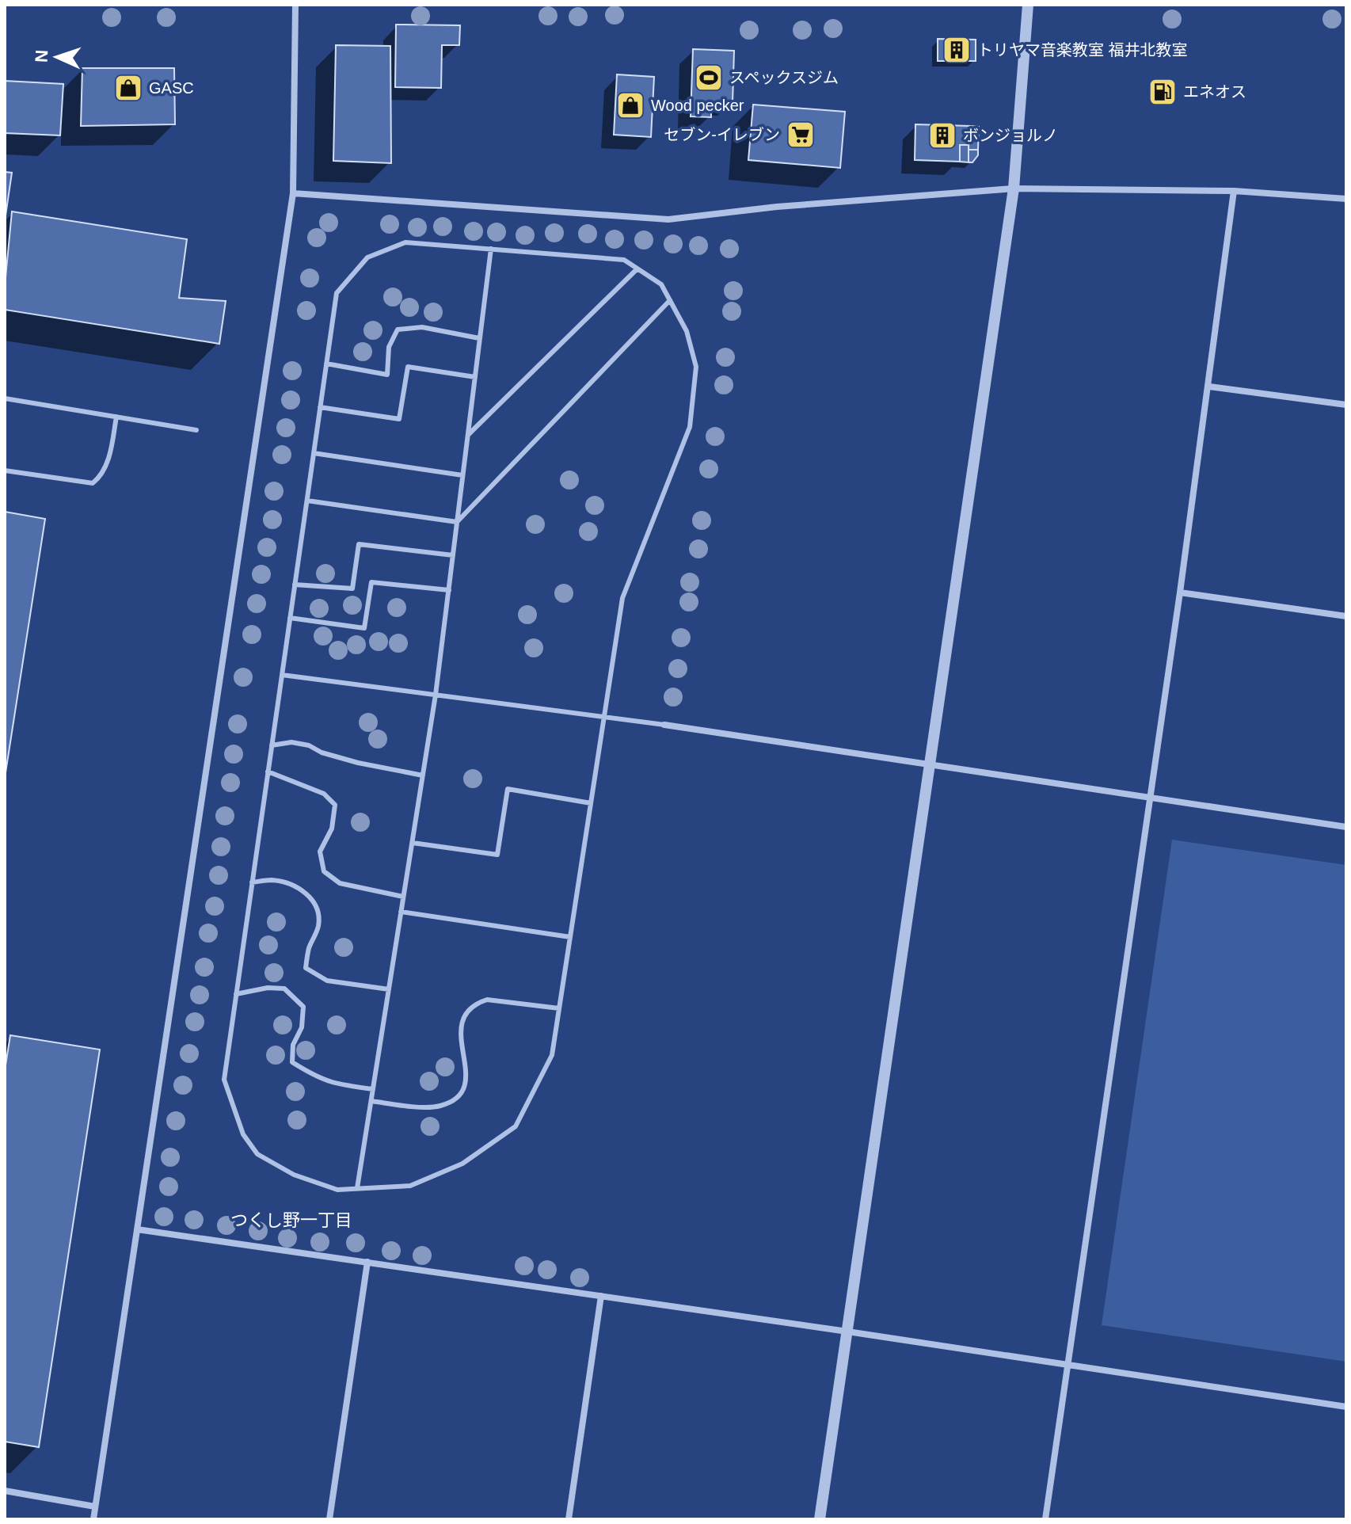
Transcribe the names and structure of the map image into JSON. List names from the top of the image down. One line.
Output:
{"districts":["つくし野一丁目"],"places":{"building":["トリヤマ音楽教室 福井北教室","ボンジョルノ"],"sports":["スペックスジム"],"shop":["GASC","Wood pecker"],"fuel station":["エネオス"],"supermarket":["セブン-イレブン"]},"north":"left"}
